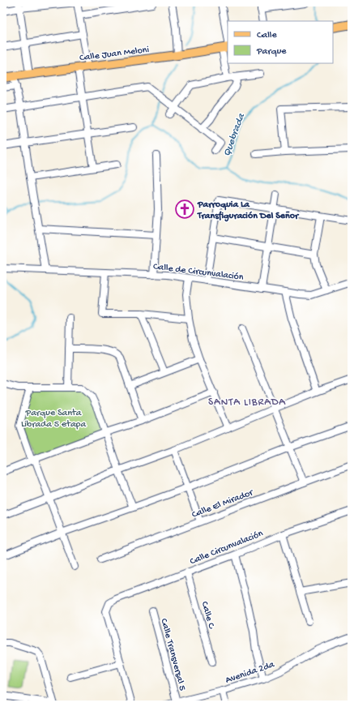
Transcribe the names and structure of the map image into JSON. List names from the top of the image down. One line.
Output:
{"streets":{"main road":["Calle Juan Meloni"],"street":["Calle de Circunvalación","Calle El Mirador","Calle Circunvalación","Calle C","Calle Transversal 5","Avenida 2da"]},"crossings":[["Calle Circunvalación","Calle C"],["Calle Transversal 5","Avenida 2da"]],"districts":["SANTA LIBRADA"],"water":["Quebrada"],"parks":["Parque Santa Librada 5 etapa"],"places":{"church":["Parroquia La Transfiguración Del Señor"]},"legend":["Calle","Parque"]}
